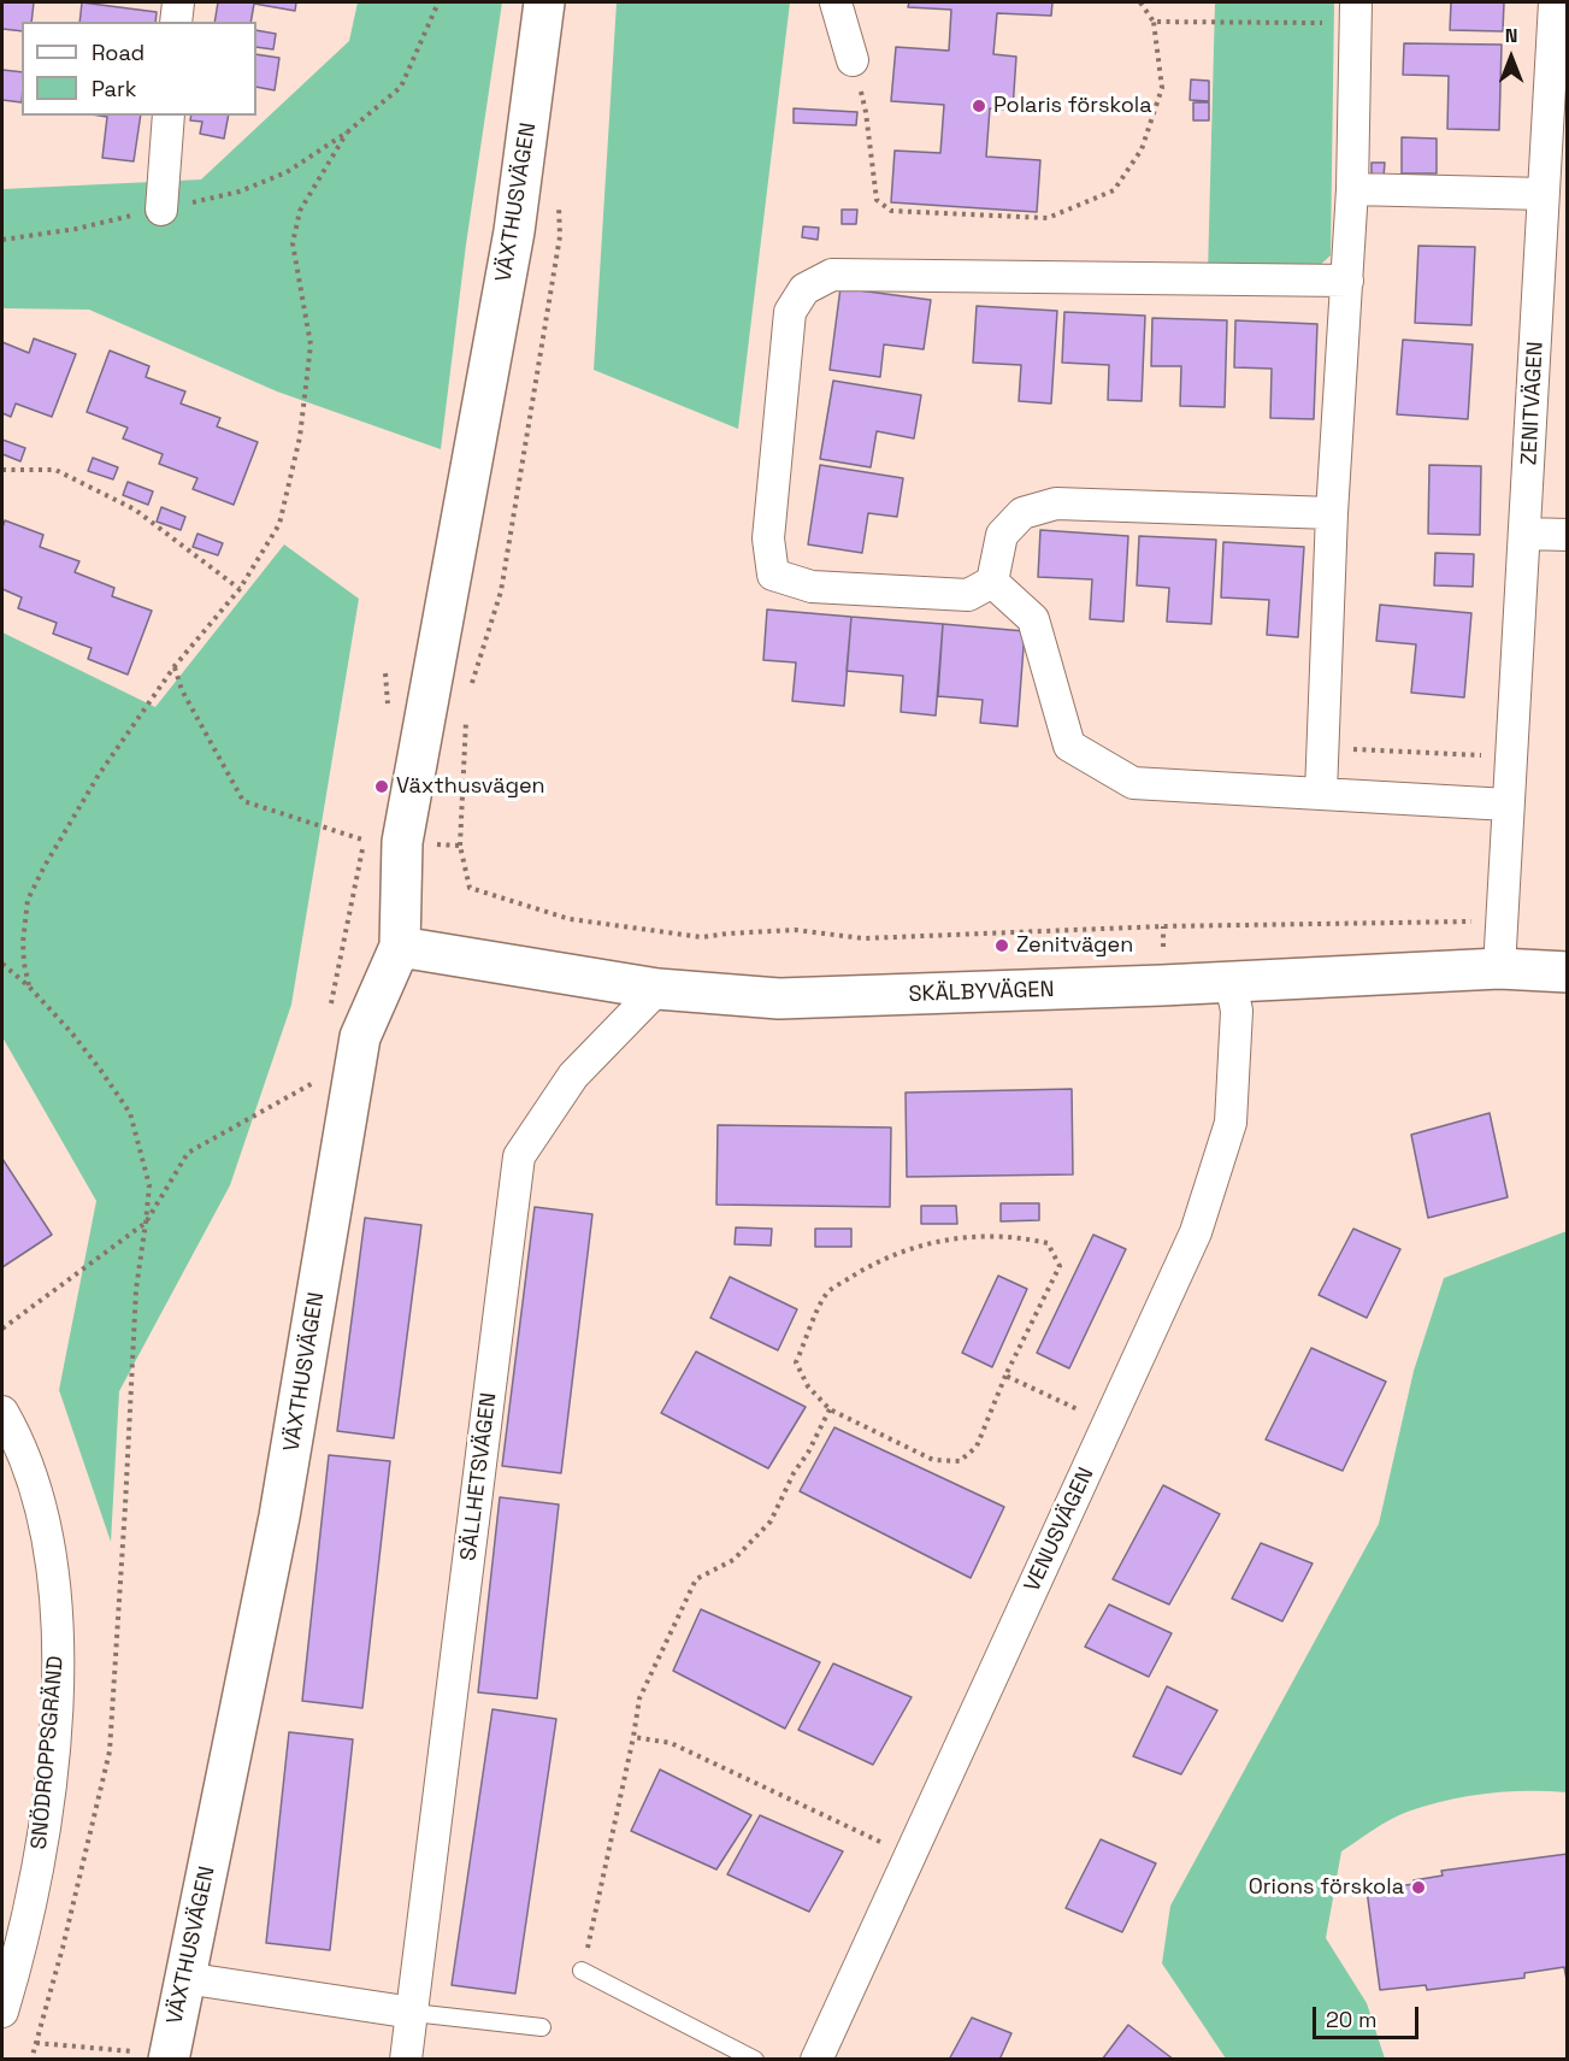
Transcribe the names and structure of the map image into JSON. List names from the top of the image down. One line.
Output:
{"streets":{"street":["VÄXTHUSVÄGEN","ZENITVÄGEN","SKÄLBYVÄGEN","SÄLLHETSVÄGEN","VENUSVÄGEN","SNÖDROPPSGRÄND"]},"crossings":[["VÄXTHUSVÄGEN","SKÄLBYVÄGEN"],["ZENITVÄGEN","SKÄLBYVÄGEN"],["SKÄLBYVÄGEN","SÄLLHETSVÄGEN"],["SKÄLBYVÄGEN","VENUSVÄGEN"]],"places":["Polaris förskola","Växthusvägen","Zenitvägen","Orions förskola"],"legend":["Road","Park"],"scale_bar":"20 m","north":"top"}
